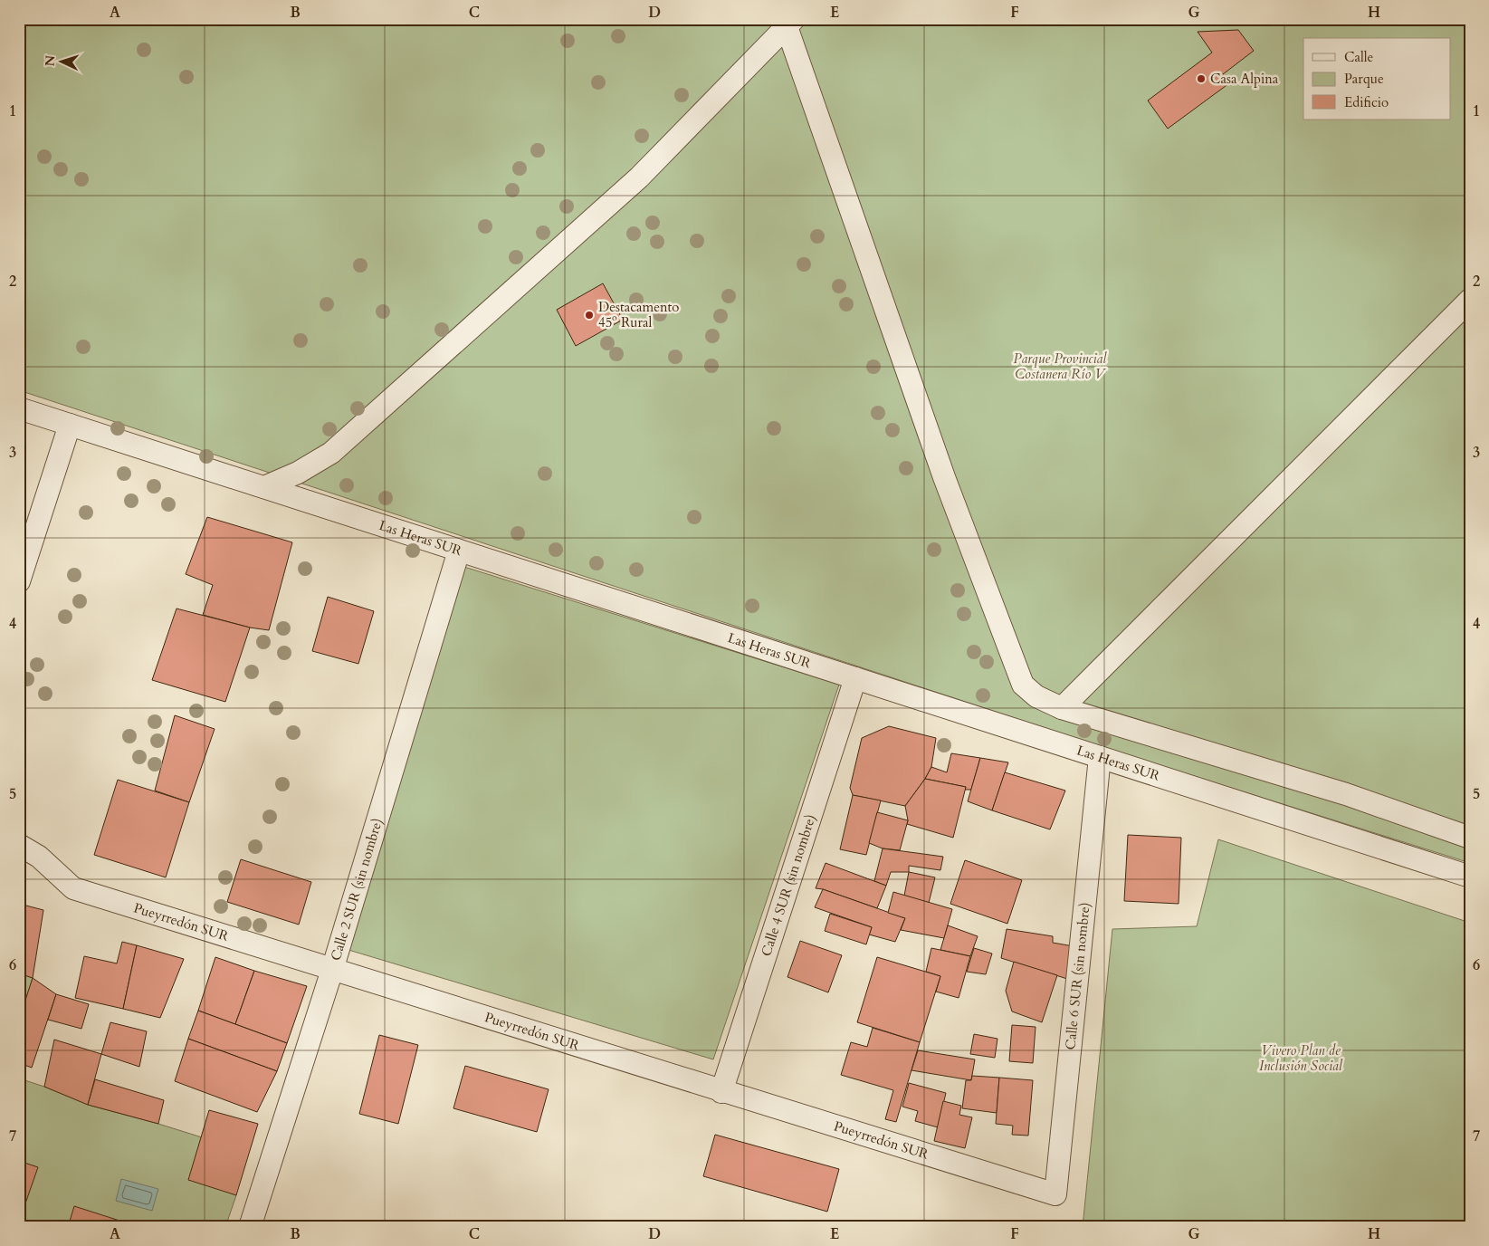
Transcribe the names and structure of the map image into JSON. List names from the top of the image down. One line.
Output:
{"streets":{"street":["Las Heras SUR","Calle 4 SUR (sin nombre)","Calle 2 SUR (sin nombre)","Pueyrredón SUR","Calle 6 SUR (sin nombre)"]},"crossings":[["Las Heras SUR","Calle 4 SUR (sin nombre)"],["Las Heras SUR","Calle 2 SUR (sin nombre)"],["Las Heras SUR","Calle 6 SUR (sin nombre)"],["Calle 4 SUR (sin nombre)","Pueyrredón SUR"],["Calle 2 SUR (sin nombre)","Pueyrredón SUR"],["Pueyrredón SUR","Calle 6 SUR (sin nombre)"]],"parks":["Parque Provincial Costanera Río V","Vivero Plan de Inclusión Social"],"places":["Casa Alpina","Destacamento 45º Rural"],"legend":["Calle","Parque","Edificio"],"north":"left","grid":{"columns":["A","B","C","D","E","F","G","H"],"rows":["1","2","3","4","5","6","7"]}}
